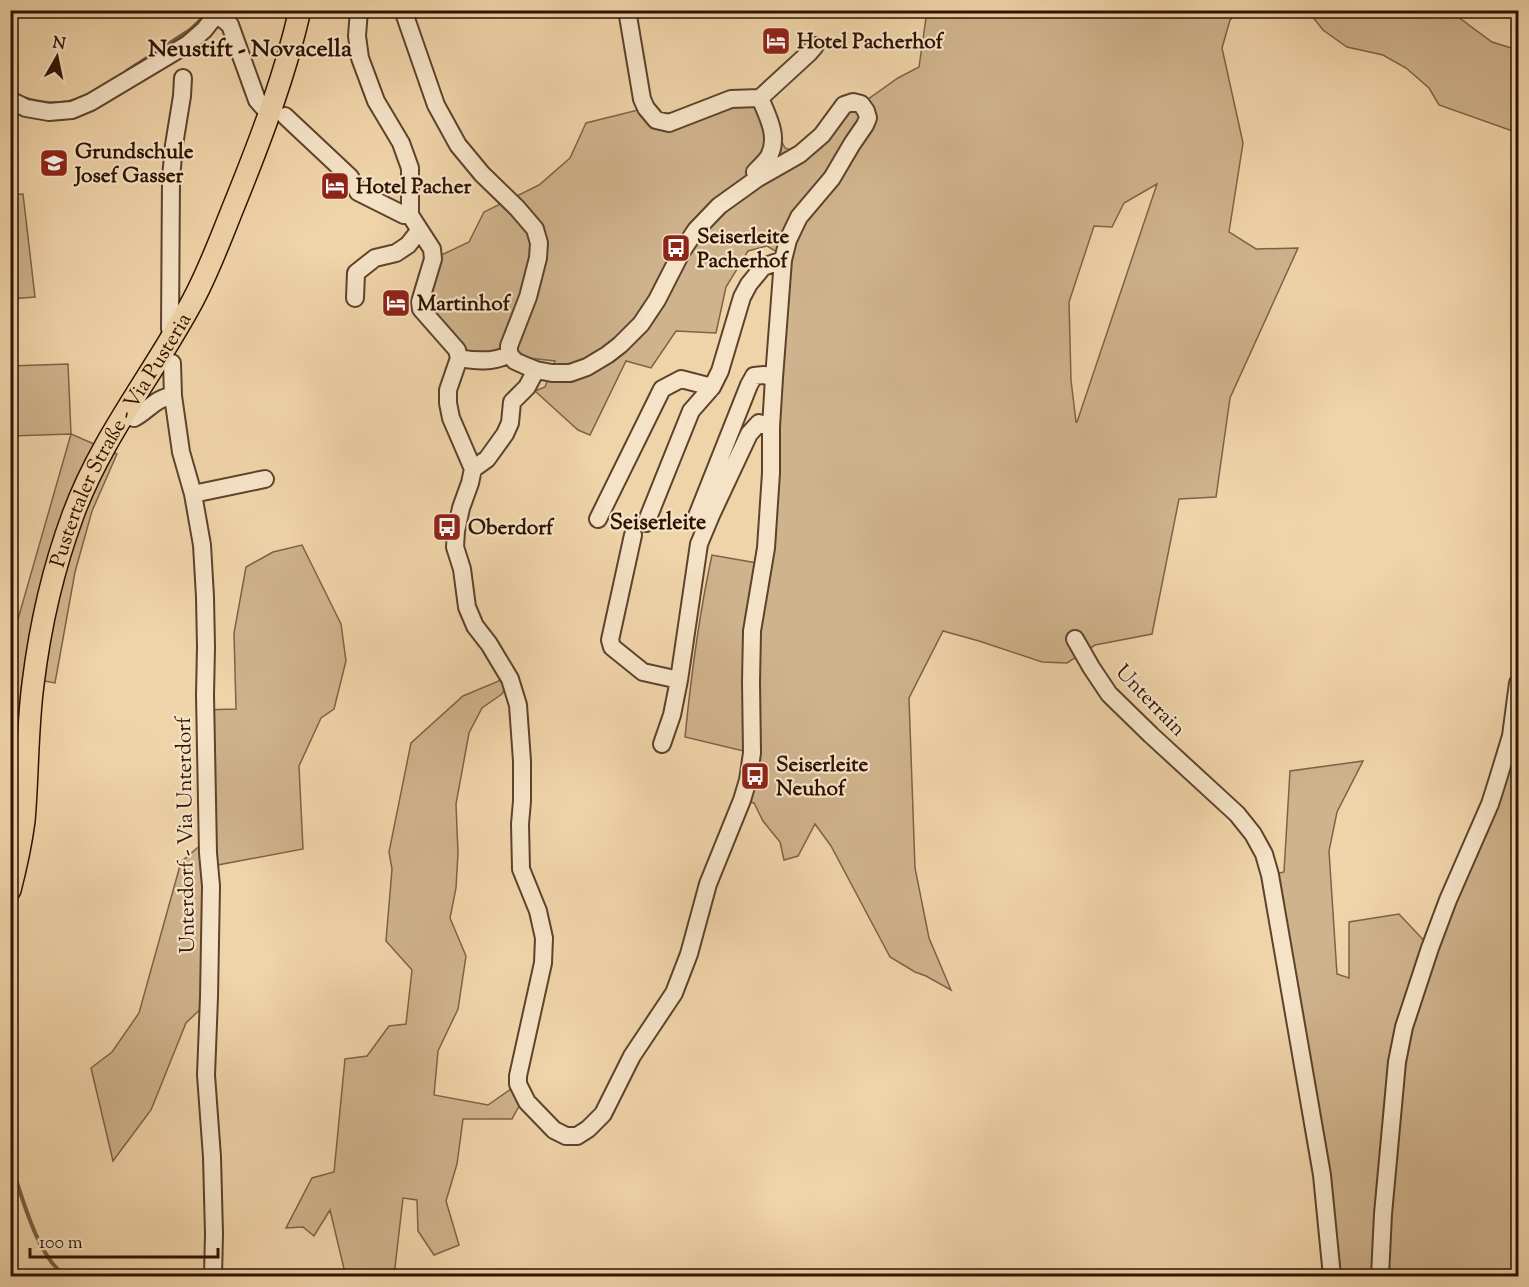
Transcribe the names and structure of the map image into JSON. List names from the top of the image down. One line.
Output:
{"streets":{"main road":["Pustertaler Straße - Via Pusteria"],"street":["Unterrain","Unterdorf - Via Unterdorf"]},"districts":["Neustift - Novacella","Seiserleite"],"places":{"hotel":["Hotel Pacherhof","Hotel Pacher","Martinhof"],"school or university":["Grundschule Josef Gasser"],"bus stop":["Seiserleite Pacherhof","Oberdorf","Seiserleite Neuhof"]},"scale_bar":"100 m","north":"top"}
